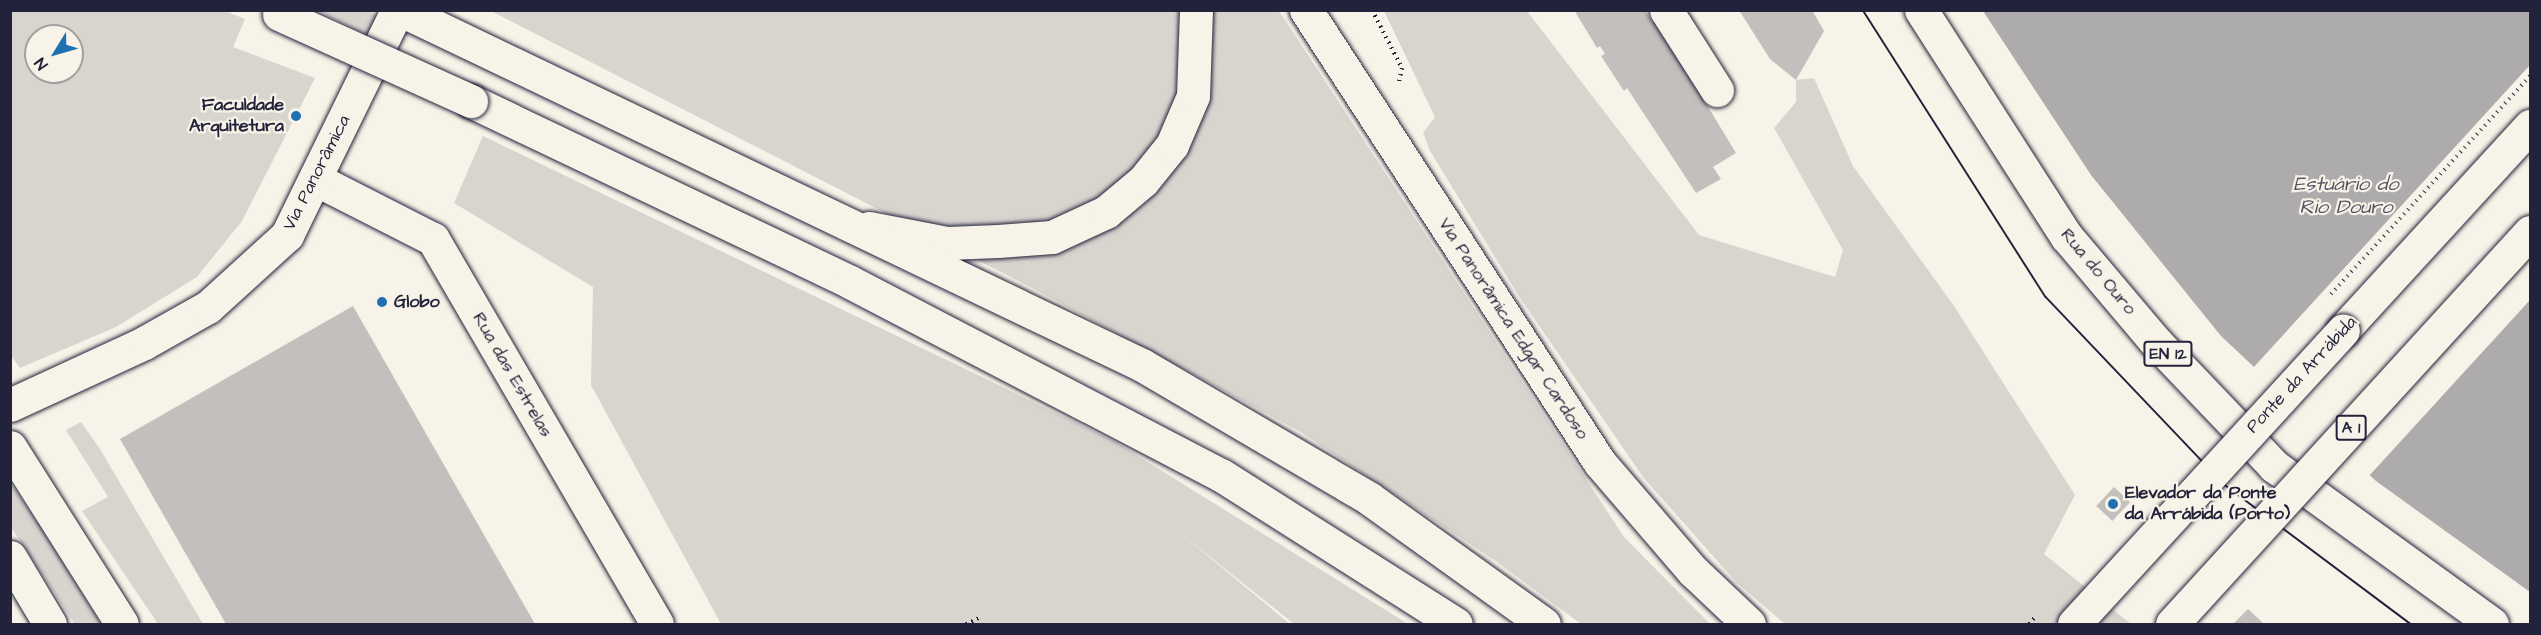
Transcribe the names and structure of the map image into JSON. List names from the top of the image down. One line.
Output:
{"streets":{"main road":["Via Panorâmica","Rua do Ouro","Via Panorâmica Edgar Cardoso","EN 12","Rua das Estrelas","Ponte da Arrábida","A 1"]},"crossings":[["Via Panorâmica","Rua das Estrelas"]],"water":["Estuário do Rio Douro"],"places":["Faculdade Arquitetura","Globo","Elevador da Ponte da Arrábida (Porto)"],"north":"bottom left"}
